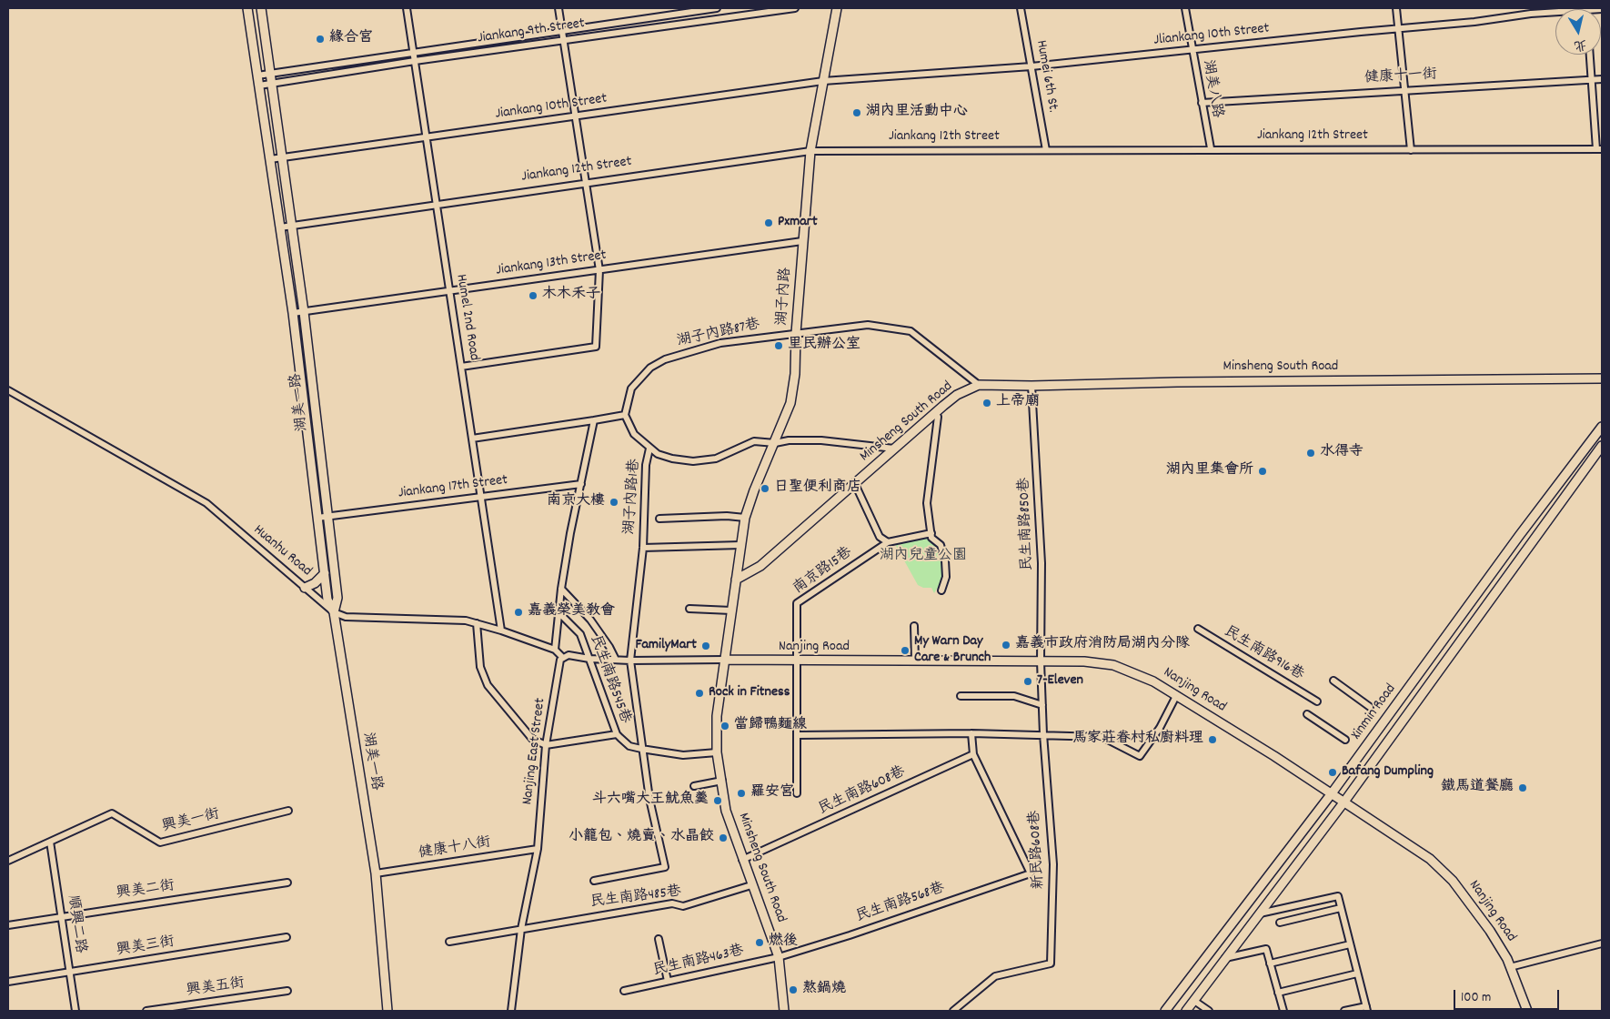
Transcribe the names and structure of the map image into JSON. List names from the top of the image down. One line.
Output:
{"streets":{"street":["Jiankang 9th Street","Jliankang 10th Street","Humei 6th St.","健康十一街","湖美八路","Jiankang 10th Street","Jiankang 12th Street","Jiankang 13th Street","湖子內路","Humel 2nd Road","湖子內路87巷","Minsheng South Road","湖美一路","Jiankang 17th Street","湖子內路1巷","民生南路850巷","Huanhu Road","南京路15巷","Nanjing Road","民生南路916巷","民生南路545巷","Xinmin Road","Nanjing East Street","民生南路608巷","興美一街","健康十八街","新民路608巷","興美二街","民生南路485巷","民生南路568巷","順興二路","興美三街","民生南路463巷","興美五街"]},"crossings":[["Jiankang 9th Street","Humel 2nd Road"],["Jiankang 9th Street","湖美一路"],["Jliankang 10th Street","Humei 6th St."],["Jliankang 10th Street","湖美八路"],["Jliankang 10th Street","Jiankang 10th Street"],["Jliankang 10th Street","湖子內路"],["Humei 6th St.","Jiankang 12th Street"],["健康十一街","湖美八路"],["湖美八路","Jiankang 12th Street"],["Jiankang 10th Street","湖子內路"],["Jiankang 10th Street","Humel 2nd Road"],["Jiankang 10th Street","湖美一路"],["Jiankang 12th Street","湖子內路"],["Jiankang 12th Street","Humel 2nd Road"],["Jiankang 12th Street","湖美一路"],["Jiankang 13th Street","湖子內路"],["Jiankang 13th Street","Humel 2nd Road"],["Jiankang 13th Street","湖美一路"],["湖子內路","湖子內路87巷"],["湖子內路","Minsheng South Road"],["湖子內路","湖子內路1巷"],["Humel 2nd Road","Jiankang 17th Street"],["Humel 2nd Road","Huanhu Road"],["湖子內路87巷","Minsheng South Road"],["Minsheng South Road","民生南路850巷"],["Minsheng South Road","Nanjing Road"],["Minsheng South Road","民生南路545巷"],["Minsheng South Road","民生南路608巷"],["Minsheng South Road","民生南路485巷"],["Minsheng South Road","民生南路568巷"],["Minsheng South Road","民生南路463巷"],["湖美一路","Jiankang 17th Street"],["湖美一路","Huanhu Road"],["湖美一路","健康十八街"],["湖子內路1巷","民生南路545巷"],["民生南路850巷","Nanjing Road"],["民生南路850巷","新民路608巷"],["Huanhu Road","Nanjing East Street"],["南京路15巷","Nanjing Road"],["Nanjing Road","Xinmin Road"],["民生南路545巷","Nanjing East Street"],["Nanjing East Street","健康十八街"],["Nanjing East Street","民生南路485巷"],["民生南路608巷","民生南路568巷"],["興美一街","順興二路"],["興美二街","順興二路"],["民生南路568巷","民生南路463巷"],["順興二路","興美三街"]],"parks":["湖內兒童公園"],"places":["緣合宮","湖內里活動中心","Pxmart","木木禾子","里民辦公室","上帝廟","水得寺","湖內里集會所","日聖便利商店","南京大樓","嘉義榮美教會","嘉義市政府消防局湖內分隊","FamilyMart","My Warn Day Care & Brunch","7-Eleven","Rock in Fitness","當歸鴨麵線","馬家莊眷村私廚料理","Bafang Dumpling","鐵馬道餐廳","羅安宮","斗六嘴大王魷魚羹","小籠包、燒賣、水晶餃","燃後","熬鍋燒"],"scale_bar":"100 m","north":"bottom"}
